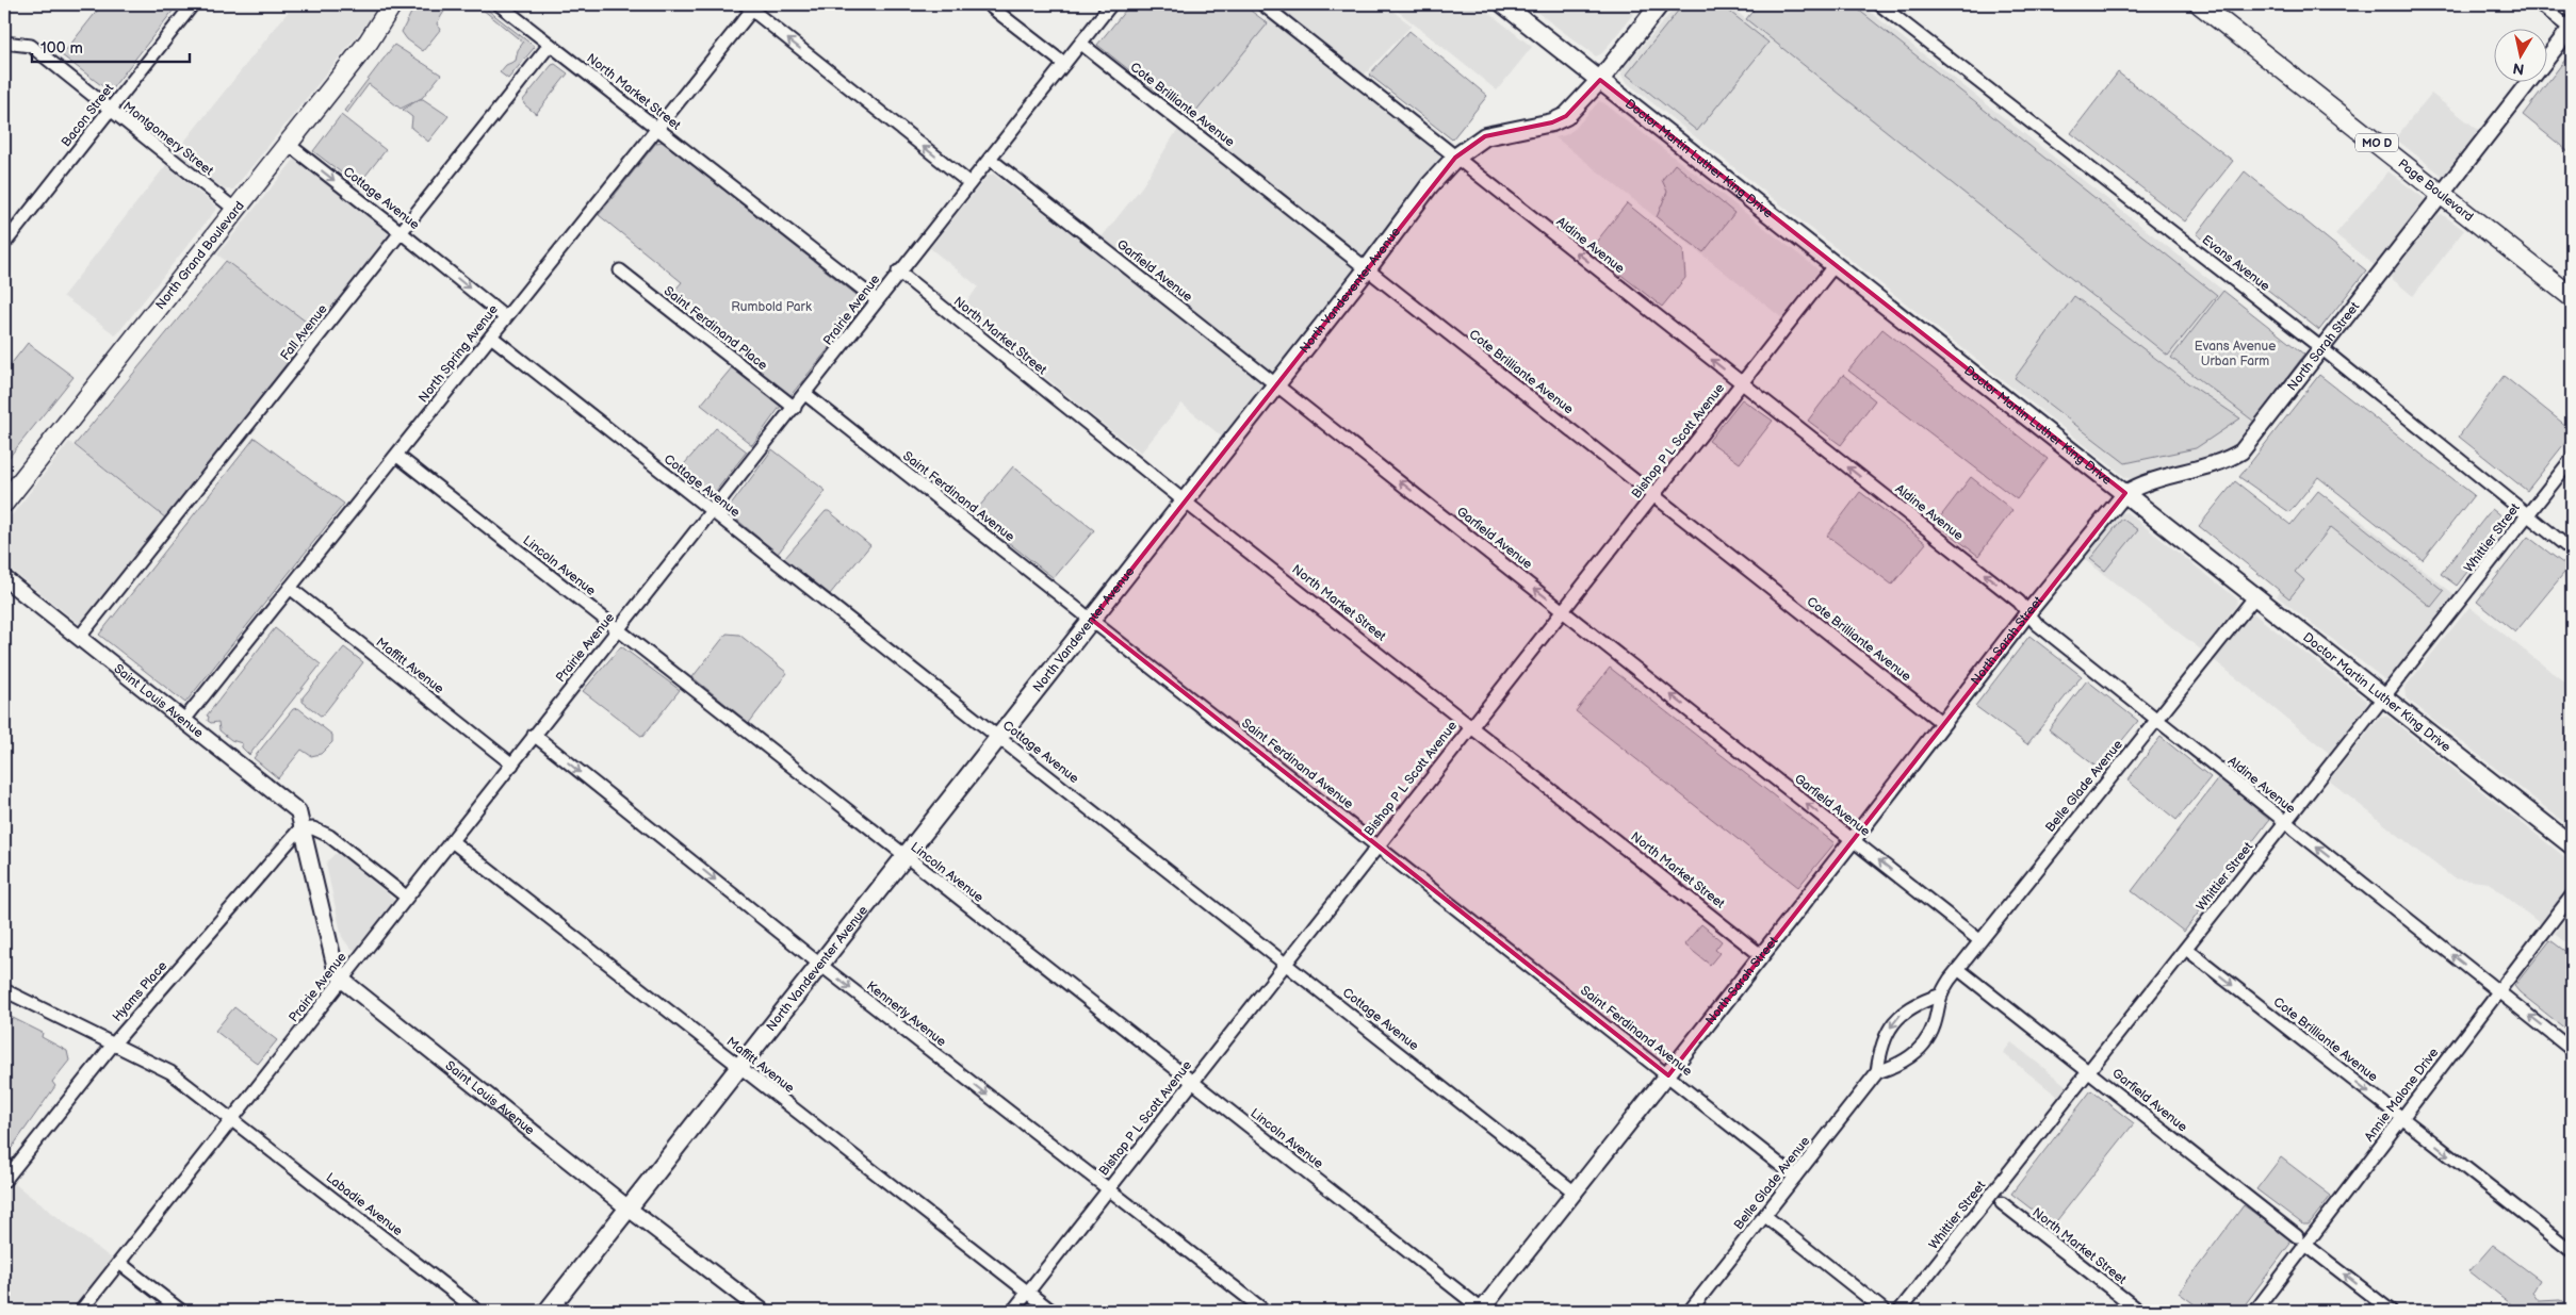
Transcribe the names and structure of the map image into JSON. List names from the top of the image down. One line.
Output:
{"streets":{"main road":["MO D","Doctor Martin Luther King Drive","Page Boulevard","North Grand Boulevard","North Vandeventer Avenue"],"street":["North Market Street","Cote Brilliante Avenue","Bacon Street","Montgomery Street","Cottage Avenue","Aldine Avenue","Evans Avenue","Garfield Avenue","Prairie Avenue","Saint Ferdinand Place","Fall Avenue","North Sarah Street","North Spring Avenue","Bishop P L Scott Avenue","Saint Ferdinand Avenue","Whittier Street","Lincoln Avenue","Maffitt Avenue","Saint Louis Avenue","Belle Glade Avenue","Hyams Place","Kennerly Avenue","Annie Malone Drive","Labadie Avenue"]},"crossings":[["North Market Street","North Vandeventer Avenue"],["North Market Street","Prairie Avenue"],["North Market Street","Fall Avenue"],["North Market Street","North Sarah Street"],["North Market Street","North Spring Avenue"],["North Market Street","Bishop P L Scott Avenue"],["Cote Brilliante Avenue","North Vandeventer Avenue"],["Cote Brilliante Avenue","Prairie Avenue"],["Cote Brilliante Avenue","North Sarah Street"],["Cote Brilliante Avenue","Bishop P L Scott Avenue"],["Cote Brilliante Avenue","Whittier Street"],["Cote Brilliante Avenue","Annie Malone Drive"],["Bacon Street","Montgomery Street"],["Montgomery Street","North Grand Boulevard"],["Doctor Martin Luther King Drive","North Vandeventer Avenue"],["Doctor Martin Luther King Drive","North Sarah Street"],["Doctor Martin Luther King Drive","Bishop P L Scott Avenue"],["Doctor Martin Luther King Drive","Whittier Street"],["Doctor Martin Luther King Drive","Belle Glade Avenue"],["Page Boulevard","North Sarah Street"],["Cottage Avenue","North Grand Boulevard"],["Cottage Avenue","North Vandeventer Avenue"],["Cottage Avenue","Prairie Avenue"],["Cottage Avenue","Fall Avenue"],["Cottage Avenue","North Sarah Street"],["Cottage Avenue","North Spring Avenue"],["Cottage Avenue","Bishop P L Scott Avenue"],["Aldine Avenue","North Vandeventer Avenue"],["Aldine Avenue","North Sarah Street"],["Aldine Avenue","Bishop P L Scott Avenue"],["Aldine Avenue","Whittier Street"],["Aldine Avenue","Belle Glade Avenue"],["Aldine Avenue","Annie Malone Drive"],["Evans Avenue","North Sarah Street"],["Evans Avenue","Whittier Street"],["Garfield Avenue","North Vandeventer Avenue"],["Garfield Avenue","Prairie Avenue"],["Garfield Avenue","North Sarah Street"],["Garfield Avenue","Bishop P L Scott Avenue"],["Garfield Avenue","Whittier Street"],["Garfield Avenue","Belle Glade Avenue"],["Garfield Avenue","Annie Malone Drive"],["North Vandeventer Avenue","Saint Ferdinand Avenue"],["North Vandeventer Avenue","Lincoln Avenue"],["North Vandeventer Avenue","Maffitt Avenue"],["North Vandeventer Avenue","Saint Louis Avenue"],["North Vandeventer Avenue","Kennerly Avenue"],["Prairie Avenue","Saint Ferdinand Place"],["Prairie Avenue","Saint Ferdinand Avenue"],["Prairie Avenue","Lincoln Avenue"],["Prairie Avenue","Maffitt Avenue"],["Prairie Avenue","Saint Louis Avenue"],["Prairie Avenue","Kennerly Avenue"],["Prairie Avenue","Labadie Avenue"],["Fall Avenue","Saint Louis Avenue"],["North Sarah Street","Saint Ferdinand Avenue"],["North Sarah Street","Lincoln Avenue"],["North Spring Avenue","Lincoln Avenue"],["North Spring Avenue","Maffitt Avenue"],["North Spring Avenue","Saint Louis Avenue"],["Bishop P L Scott Avenue","Saint Ferdinand Avenue"],["Bishop P L Scott Avenue","Lincoln Avenue"],["Bishop P L Scott Avenue","Maffitt Avenue"],["Bishop P L Scott Avenue","Kennerly Avenue"],["Saint Ferdinand Avenue","Belle Glade Avenue"],["Saint Louis Avenue","Hyams Place"],["Hyams Place","Labadie Avenue"]],"one_way":["Aldine Avenue","Garfield Avenue","Kennerly Avenue"],"parks":["Rumbold Park","Evans Avenue Urban Farm"],"scale_bar":"100 m","north":"bottom"}
